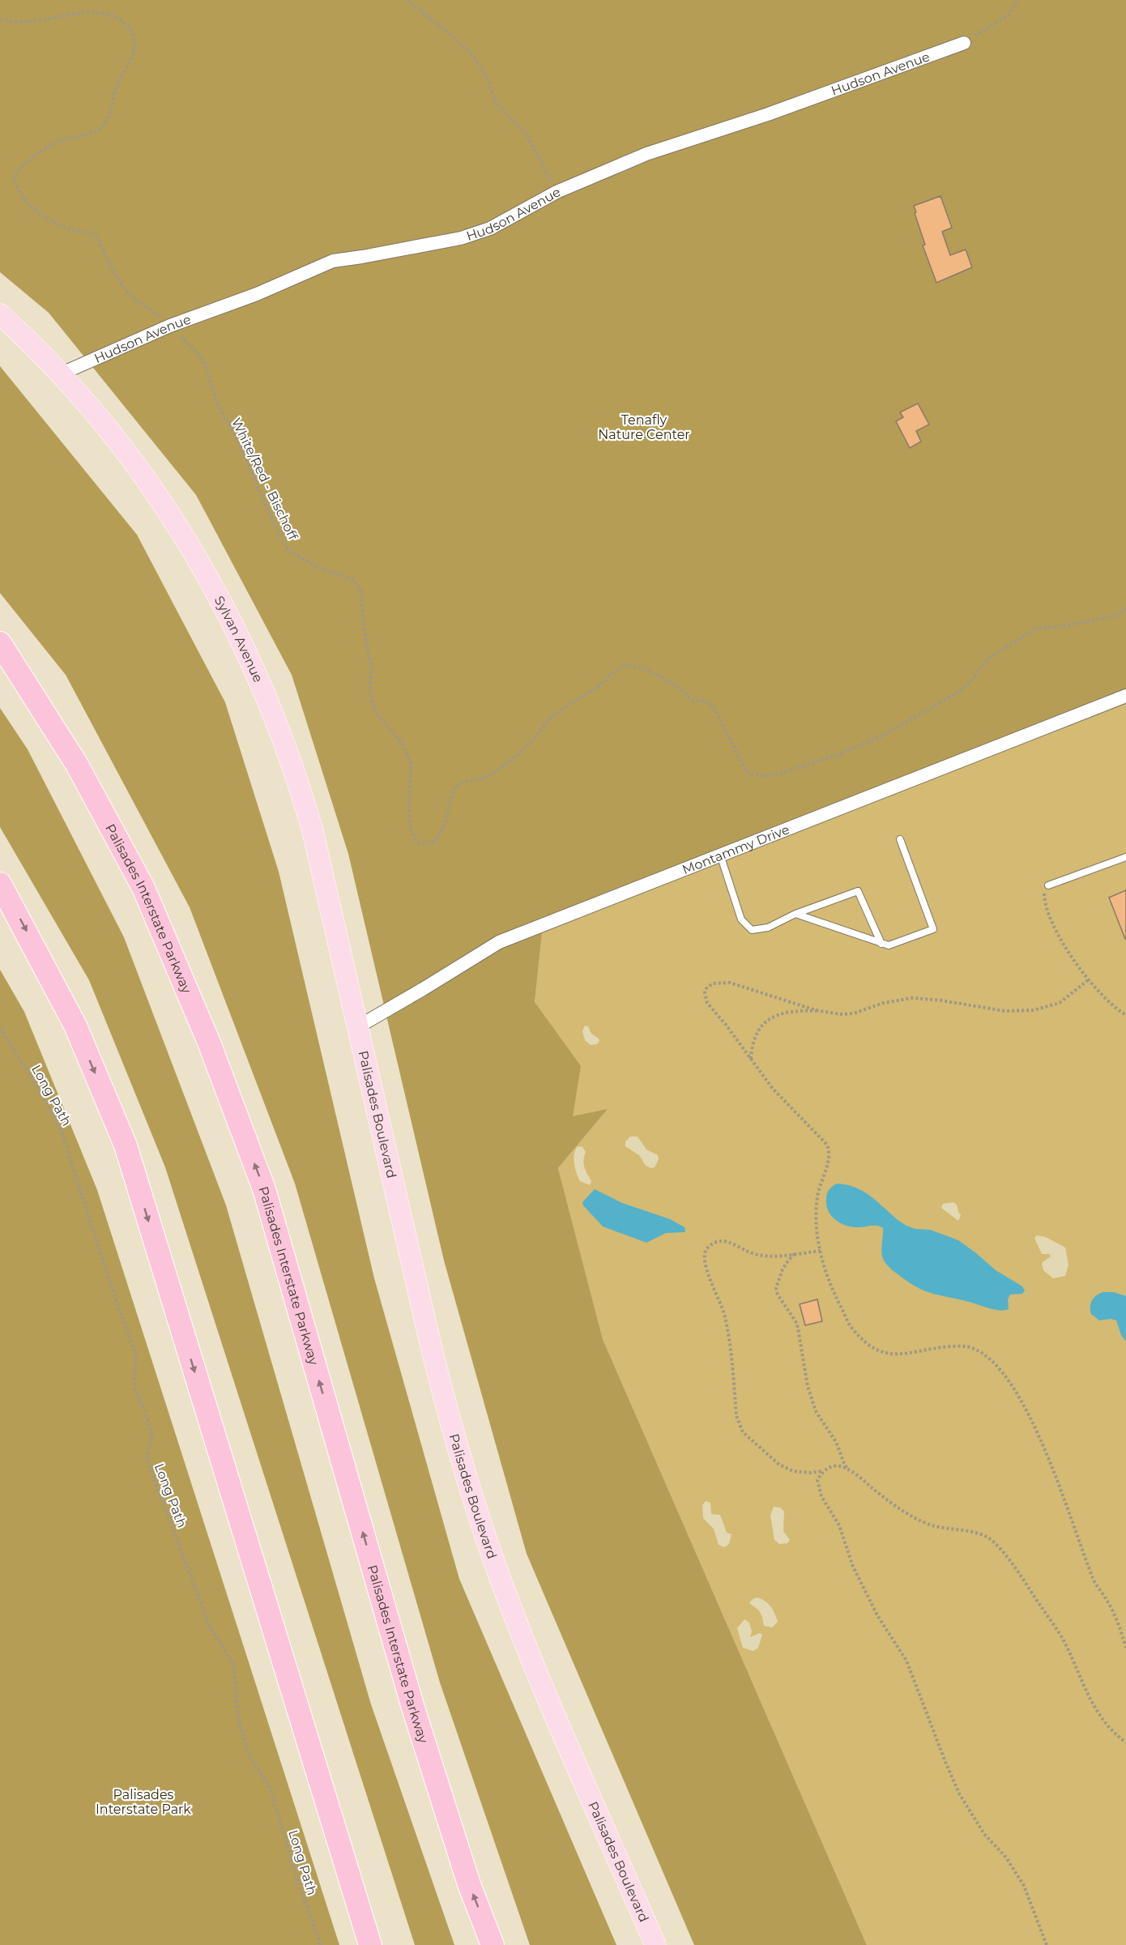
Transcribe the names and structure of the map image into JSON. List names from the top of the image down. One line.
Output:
{"streets":{"highway":["Palisades Interstate Parkway"],"main road":["Sylvan Avenue","Palisades Boulevard"],"street":["Hudson Avenue","Montammy Drive"],"path":["White/Red - Bischoff","Long Path"]},"crossings":[["Hudson Avenue","White/Red - Bischoff"],["Hudson Avenue","Sylvan Avenue"],["Sylvan Avenue","Montammy Drive"],["Sylvan Avenue","Palisades Boulevard"],["Montammy Drive","Palisades Boulevard"]],"parks":["Tenafly Nature Center","Palisades Interstate Park"]}
